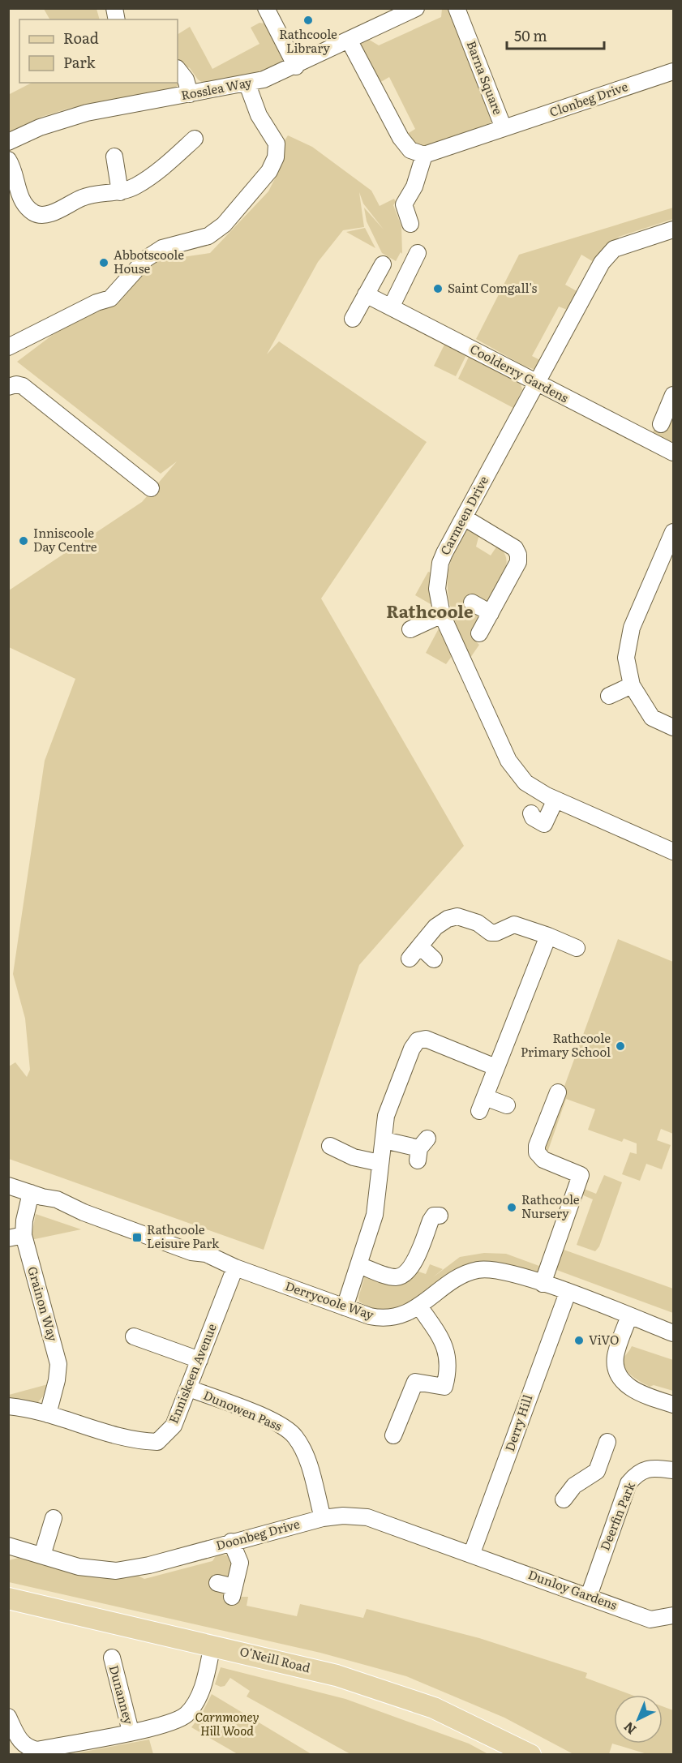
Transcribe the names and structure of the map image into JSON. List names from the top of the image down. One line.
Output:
{"streets":{"main road":["O'Neill Road"],"street":["Barna Square","Rosslea Way","Clonbeg Drive","Coolderry Gardens","Carmeen Drive","Derrycoole Way","Grainon Way","Enniskeen Avenue","Dunowen Pass","Derry Hill","Deerfin Park","Doonbeg Drive","Dunloy Gardens","Dunanney"]},"crossings":[["Barna Square","Clonbeg Drive"],["Coolderry Gardens","Carmeen Drive"],["Derrycoole Way","Grainon Way"],["Derrycoole Way","Enniskeen Avenue"],["Derrycoole Way","Derry Hill"],["Grainon Way","Enniskeen Avenue"],["Enniskeen Avenue","Dunowen Pass"],["Dunowen Pass","Doonbeg Drive"],["Derry Hill","Doonbeg Drive"],["Derry Hill","Dunloy Gardens"],["Deerfin Park","Dunloy Gardens"],["Doonbeg Drive","Dunloy Gardens"],["O'Neill Road","Dunanney"]],"districts":["Rathcoole"],"parks":["Carnmoney Hill Wood"],"places":{"other":["Rathcoole Library","Abbotscoole House","Saint Comgall's","Inniscoole Day Centre","Rathcoole Primary School","Rathcoole Nursery","ViVO"],"transit":["Rathcoole Leisure Park"]},"legend":["Road","Park"],"scale_bar":"50 m","north":"bottom left"}
